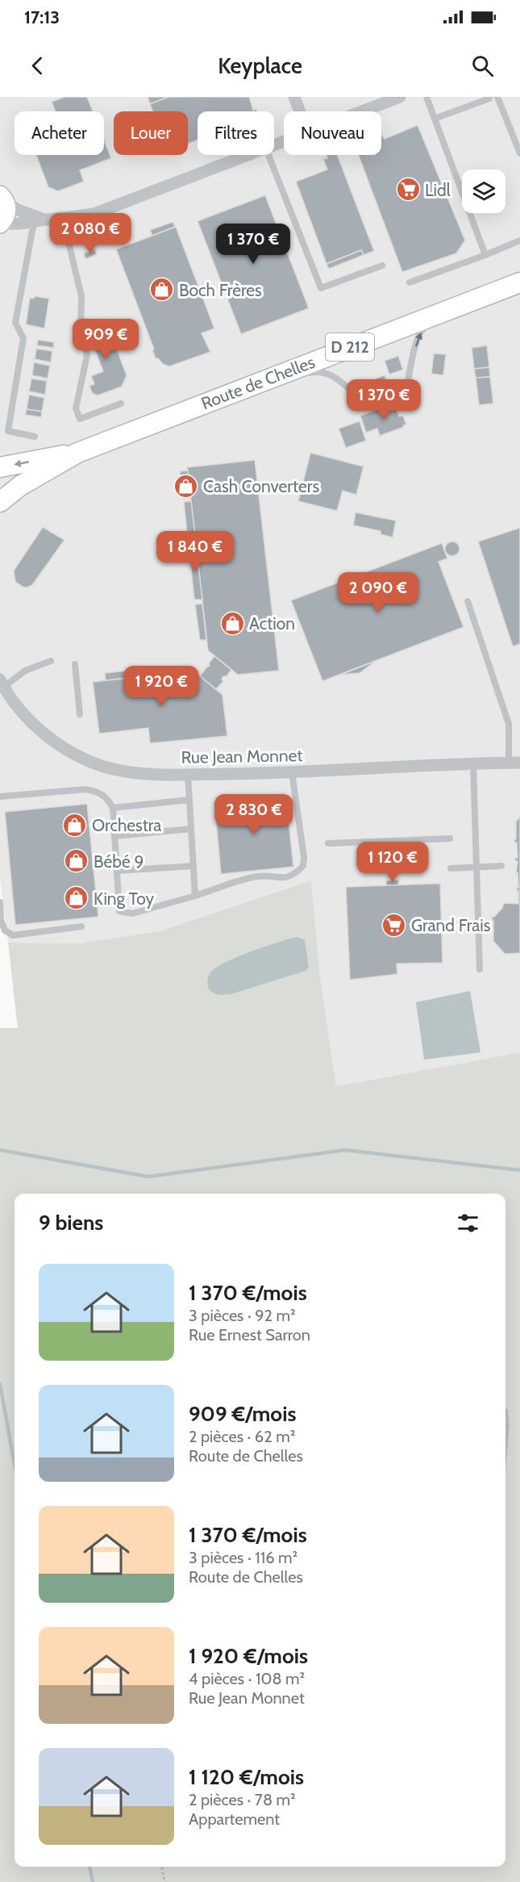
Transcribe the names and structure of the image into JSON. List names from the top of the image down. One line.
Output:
{"streets":{"main road":["D 212","Route de Chelles"],"street":["Rue Jean Monnet"]},"crossings":[["D 212","Route de Chelles"]],"places":{"supermarket":["Lidl","Grand Frais"],"shop":["Boch Frères","Cash Converters","Action","Orchestra","Bébé 9","King Toy"]},"page":{"status":"17:13","header":"Keyplace","chip":["Acheter","Louer","Filtres","Nouveau"],"price":["2 080 €","1 370 €","909 €","1 370 €","1 840 €","2 090 €","1 920 €","2 830 €","1 120 €"],"heading":"9 biens","list":[{"name":"1 370 €/mois","note":"3 pièces · 92 m² · Rue Ernest Sarron"},{"name":"909 €/mois","note":"2 pièces · 62 m² · Route de Chelles"},{"name":"1 370 €/mois","note":"3 pièces · 116 m² · Route de Chelles"},{"name":"1 920 €/mois","note":"4 pièces · 108 m² · Rue Jean Monnet"},{"name":"1 120 €/mois","note":"2 pièces · 78 m² · Appartement"}]}}
